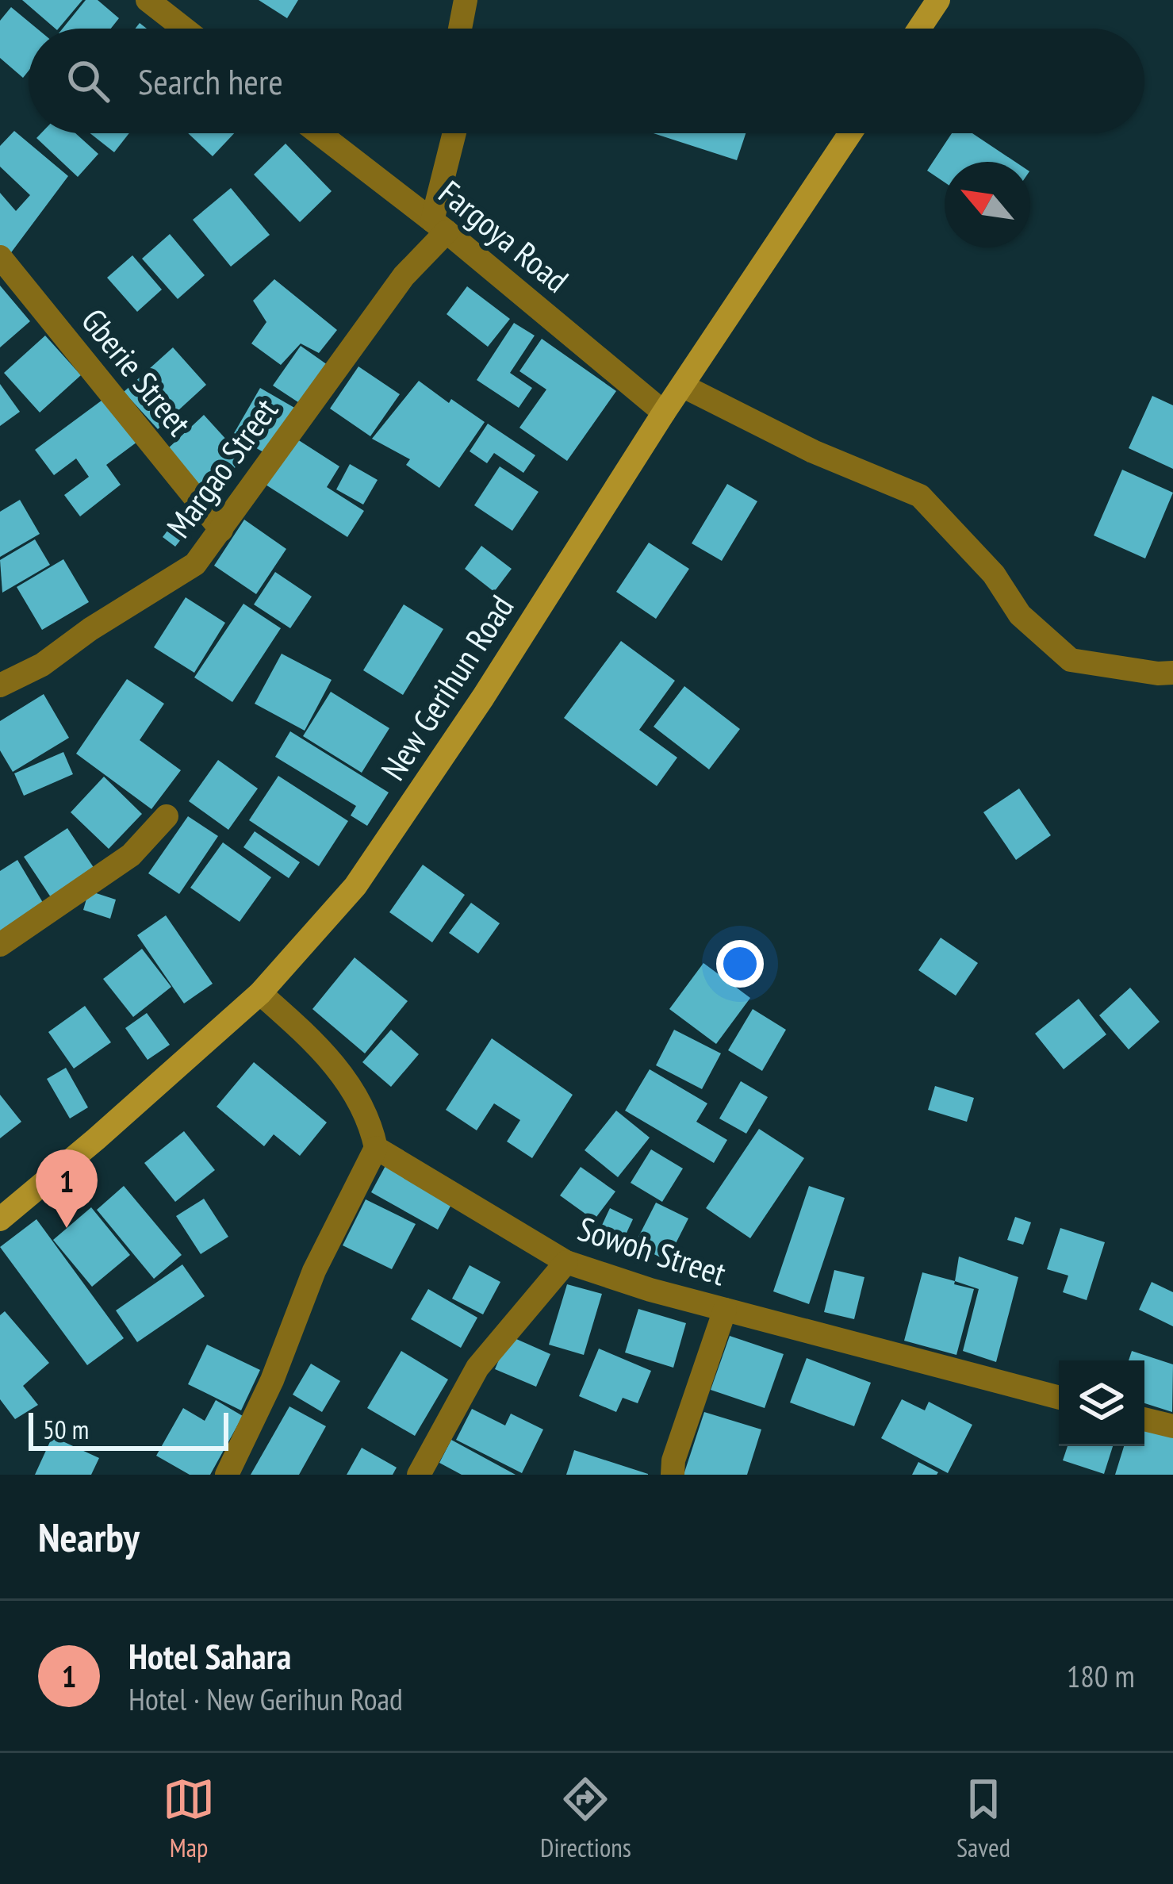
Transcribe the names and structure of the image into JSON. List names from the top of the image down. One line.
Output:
{"streets":{"street":["Fargoya Road","Gberie Street","Margao Street","New Gerihun Road","Sowoh Street"]},"crossings":[["Fargoya Road","Margao Street"],["Fargoya Road","New Gerihun Road"],["Gberie Street","Margao Street"]],"scale_bar":"50 m","north":"top left","page":{"search":"Search here","pins":"1","scale":"50 m","heading":"Nearby","list":[{"mark":"1","name":"Hotel Sahara","note":"Hotel · New Gerihun Road","value":"180 m"}],"nav":["Map","Directions","Saved"]}}
